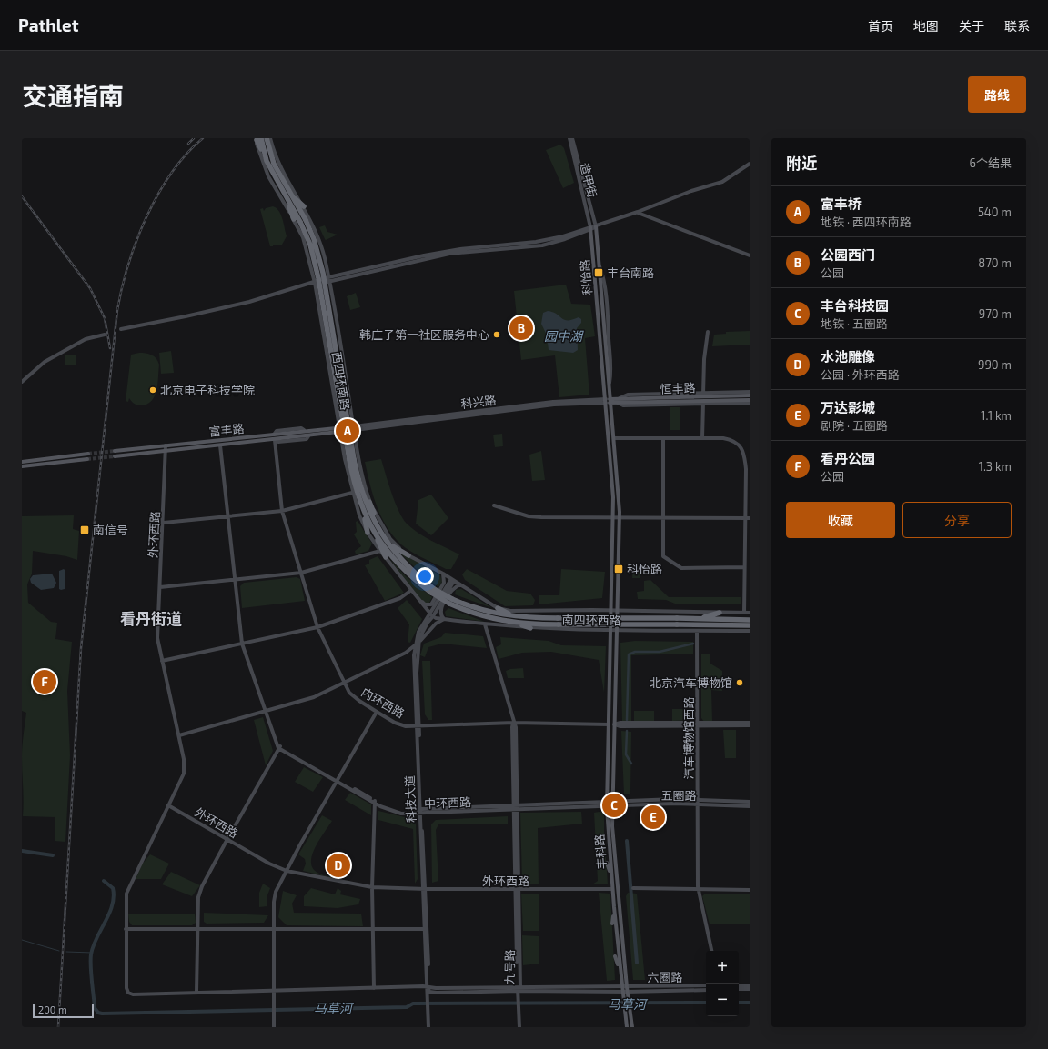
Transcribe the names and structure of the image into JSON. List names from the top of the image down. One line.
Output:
{"streets":{"highway":["西四环南路","南四环西路"],"main road":["科怡路","恒丰路","富丰路","丰科路"],"street":["造甲街","科兴路","外环西路","内环西路","汽车博物馆西路","五圈路","科技大道","中环西路","九号路","六圈路"]},"crossings":[["造甲街","科怡路"],["科怡路","恒丰路"],["科怡路","科兴路"],["科怡路","南四环西路"],["科怡路","丰科路"],["西四环南路","科兴路"],["西四环南路","富丰路"],["西四环南路","南四环西路"],["西四环南路","科技大道"],["恒丰路","科兴路"],["科兴路","富丰路"],["富丰路","外环西路"],["富丰路","内环西路"],["外环西路","科技大道"],["外环西路","丰科路"],["外环西路","九号路"],["南四环西路","汽车博物馆西路"],["南四环西路","科技大道"],["南四环西路","丰科路"],["南四环西路","九号路"],["内环西路","科技大道"],["内环西路","丰科路"],["内环西路","九号路"],["汽车博物馆西路","五圈路"],["五圈路","中环西路"],["五圈路","丰科路"],["科技大道","中环西路"],["科技大道","六圈路"],["中环西路","丰科路"],["中环西路","九号路"],["丰科路","六圈路"],["九号路","六圈路"]],"districts":["看丹街道"],"water":["园中湖","马草河"],"places":{"transit":["丰台南路","南信号","科怡路"],"other":["韩庄子第一社区服务中心","北京电子科技学院","北京汽车博物馆"]},"scale_bar":"200 m","page":{"header":"Pathlet","nav":["首页","地图","关于","联系"],"title":"交通指南","buttons":["路线",["收藏","分享"]],"heading":["附近","6个结果"],"list":[{"mark":"A","name":"富丰桥","note":"地铁 · 西四环南路","value":"540 m"},{"mark":"B","name":"公园西门","note":"公园","value":"870 m"},{"mark":"C","name":"丰台科技园","note":"地铁 · 五圈路","value":"970 m"},{"mark":"D","name":"水池雕像","note":"公园 · 外环西路","value":"990 m"},{"mark":"E","name":"万达影城","note":"剧院 · 五圈路","value":"1.1 km"},{"mark":"F","name":"看丹公园","note":"公园","value":"1.3 km"}],"pins":["B","A","F","C","E","D"],"map_buttons":["+","−"],"scale":"200 m"}}
